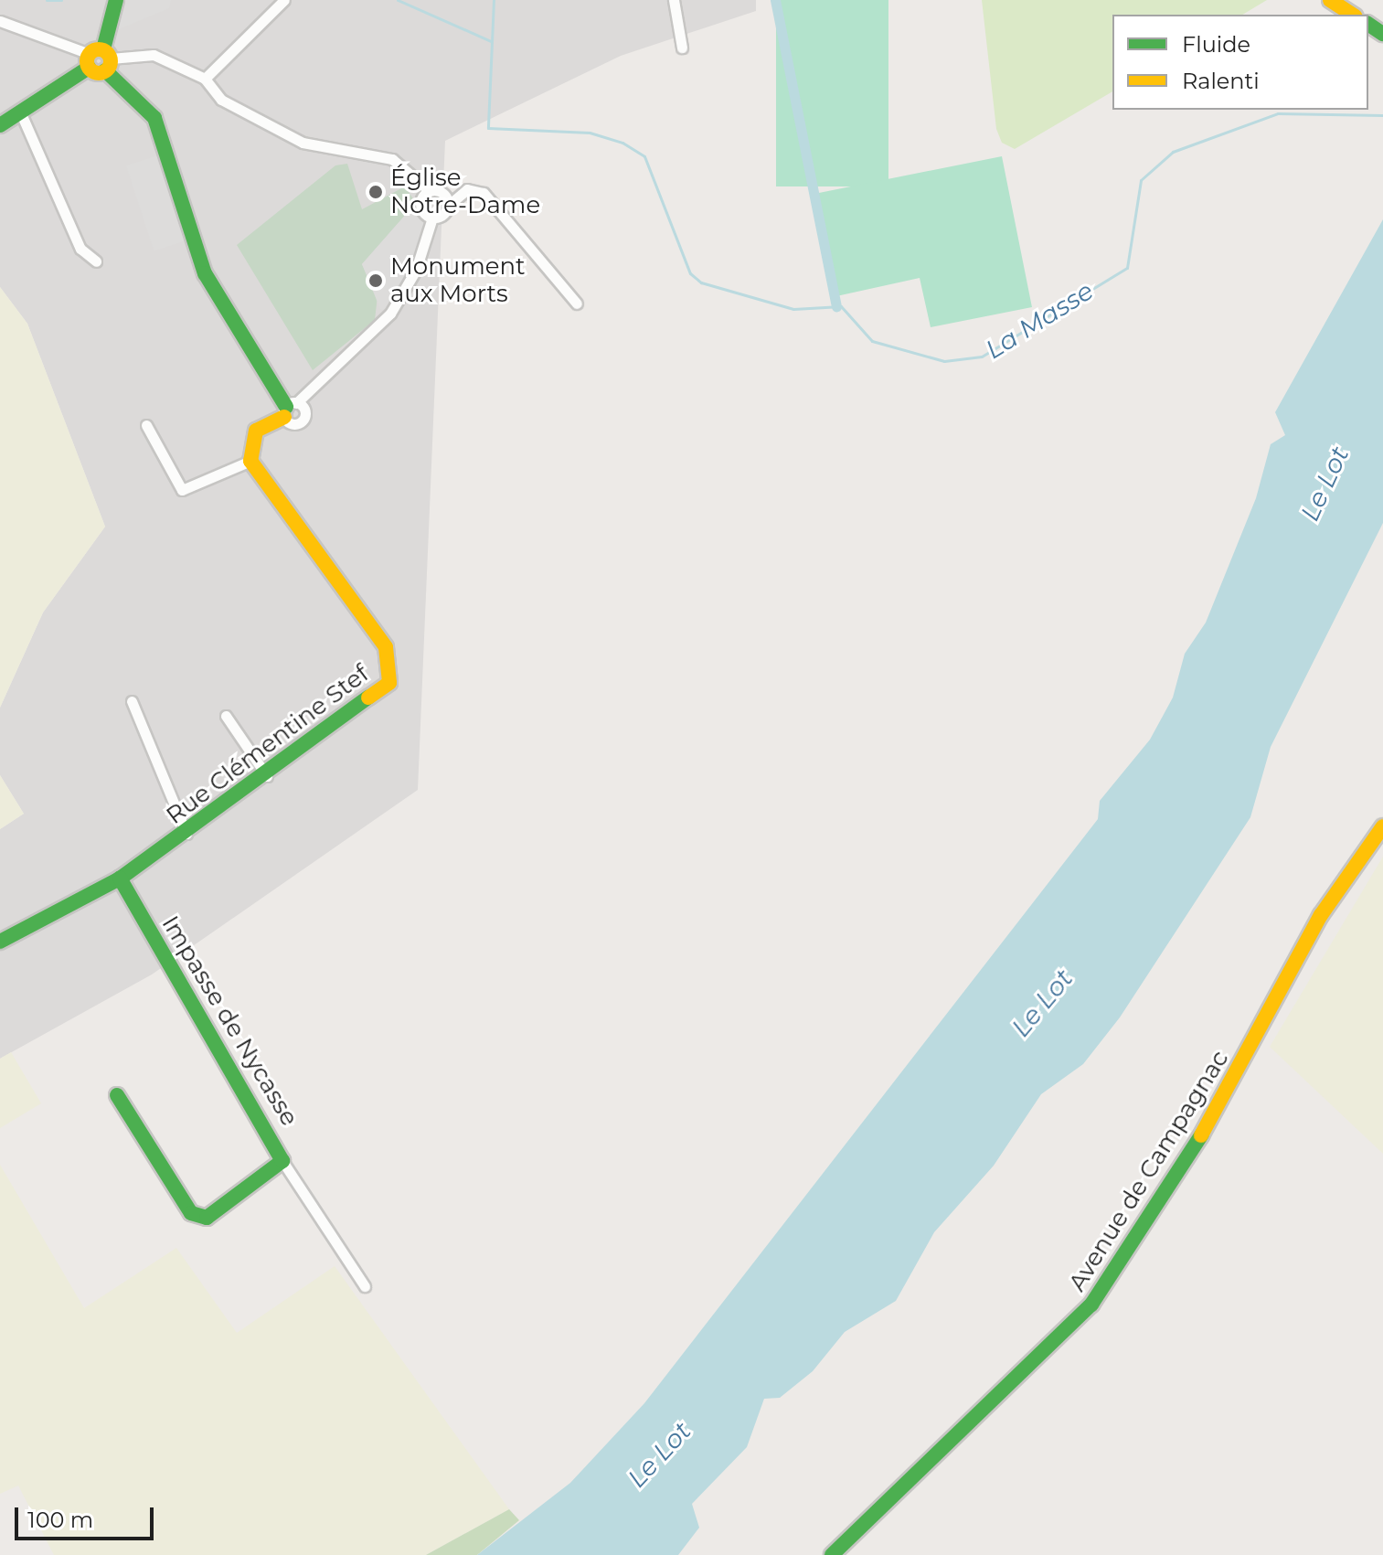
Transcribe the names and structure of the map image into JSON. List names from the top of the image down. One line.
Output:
{"streets":{"street":["Rue Clémentine Stef","Impasse de Nycasse","Avenue de Campagnac"]},"crossings":[["Rue Clémentine Stef","Impasse de Nycasse"]],"water":["La Masse","Le Lot"],"places":["Église Notre-Dame","Monument aux Morts"],"legend":["Fluide","Ralenti"],"scale_bar":"100 m"}
